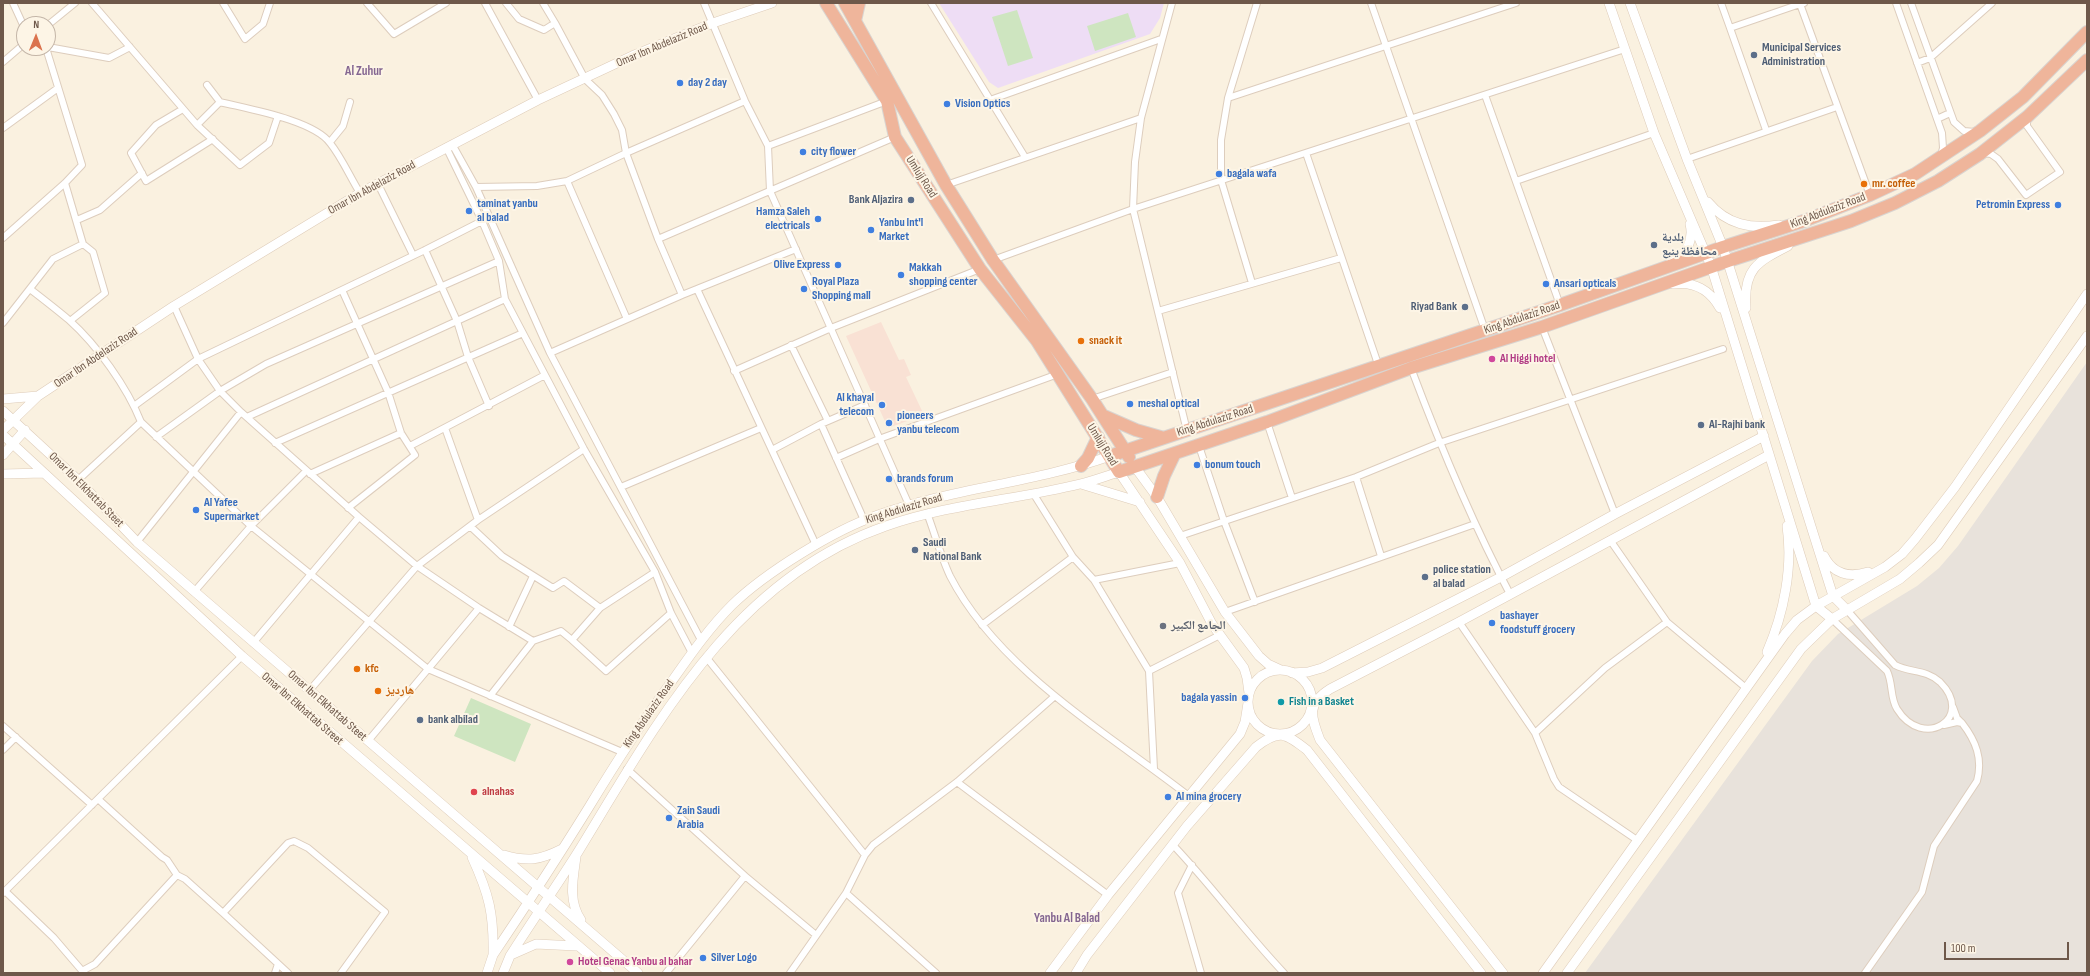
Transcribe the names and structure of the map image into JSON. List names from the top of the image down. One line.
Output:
{"streets":{"highway":["Umlujj Road","King Abdulaziz Road"],"street":["Omar Ibn Abdelaziz Road","Omar Ibn Elkhattab Steet","Omar Ibn Elkhattab Street"]},"crossings":[["Umlujj Road","King Abdulaziz Road"],["King Abdulaziz Road","Omar Ibn Elkhattab Steet"],["King Abdulaziz Road","Omar Ibn Elkhattab Street"]],"districts":["Al Zuhur","Yanbu Al Balad"],"places":["Municipal Services Administration","day 2 day","Vision Optics","city flower","bagala wafa","mr. coffee","Bank Aljazira","Petromin Express","taminat yanbu al balad","Hamza Saleh electricals","Yanbu Int'l Market","بلدية محافظة ينبع","Olive Express","Makkah shopping center","Ansari opticals","Royal Plaza Shopping mall","Riyad Bank","snack it","Al Higgi hotel","meshal optical","Al khayal telecom","pioneers yanbu telecom","Al-Rajhi bank","bonum touch","brands forum","Al Yafee Supermarket","Saudi National Bank","police station al balad","bashayer foodstuff grocery","الجامع الكبير","kfc","هارديز","bagala yassin","Fish in a Basket","bank albilad","alnahas","Al mina grocery","Zain Saudi Arabia","Silver Logo","Hotel Genac Yanbu al bahar"],"scale_bar":"100 m","north":"top"}
